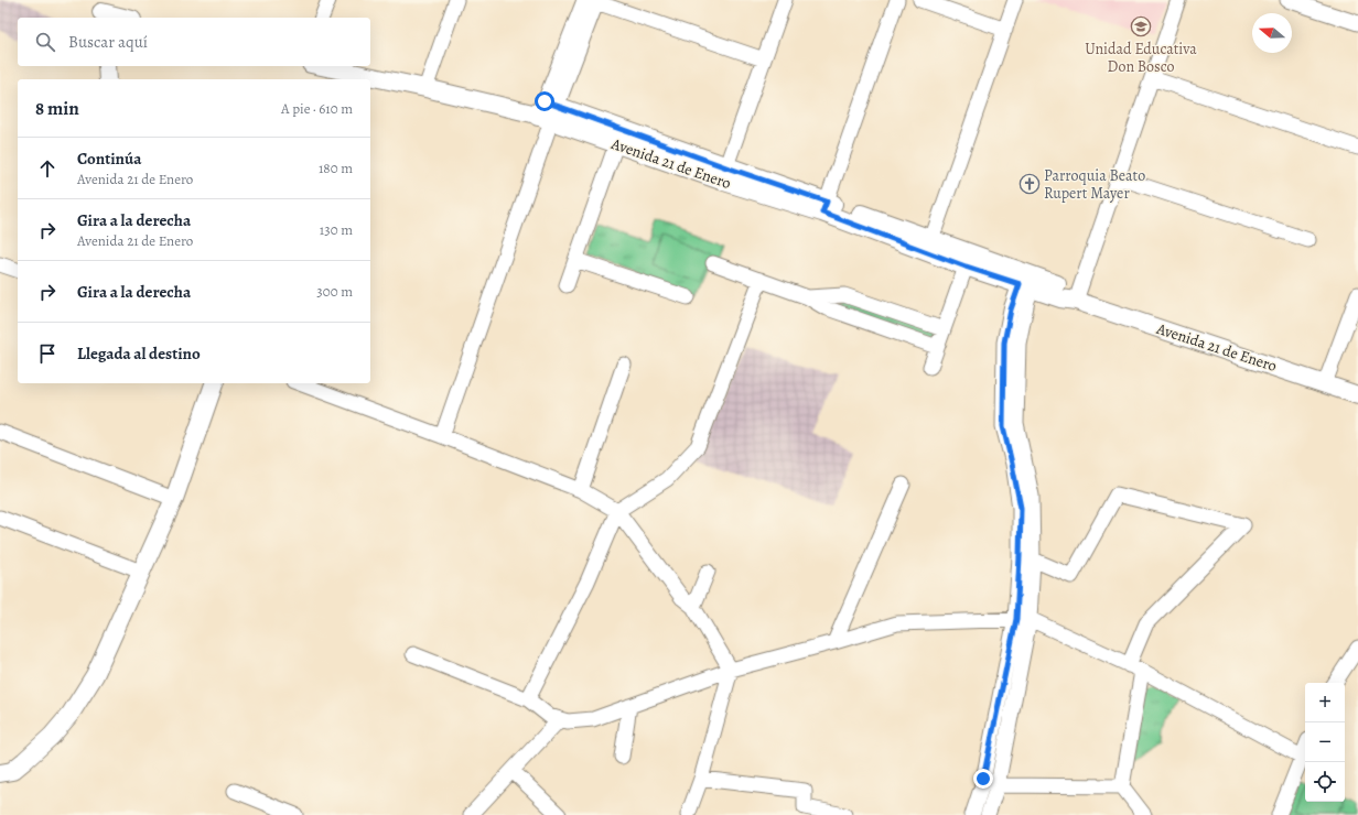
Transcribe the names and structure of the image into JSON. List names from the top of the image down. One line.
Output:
{"streets":{"main road":["Avenida 21 de Enero"]},"places":{"school or university":["Unidad Educativa Don Bosco"],"church":["Parroquia Beato Rupert Mayer"]},"north":"left","page":{"search":"Buscar aquí","heading":["8 min","A pie · 610 m"],"list":[["Continúa","Avenida 21 de Enero","180 m"],["Gira a la derecha","Avenida 21 de Enero","130 m"],["Gira a la derecha","300 m"],"Llegada al destino"],"map_buttons":["+","−"]}}
